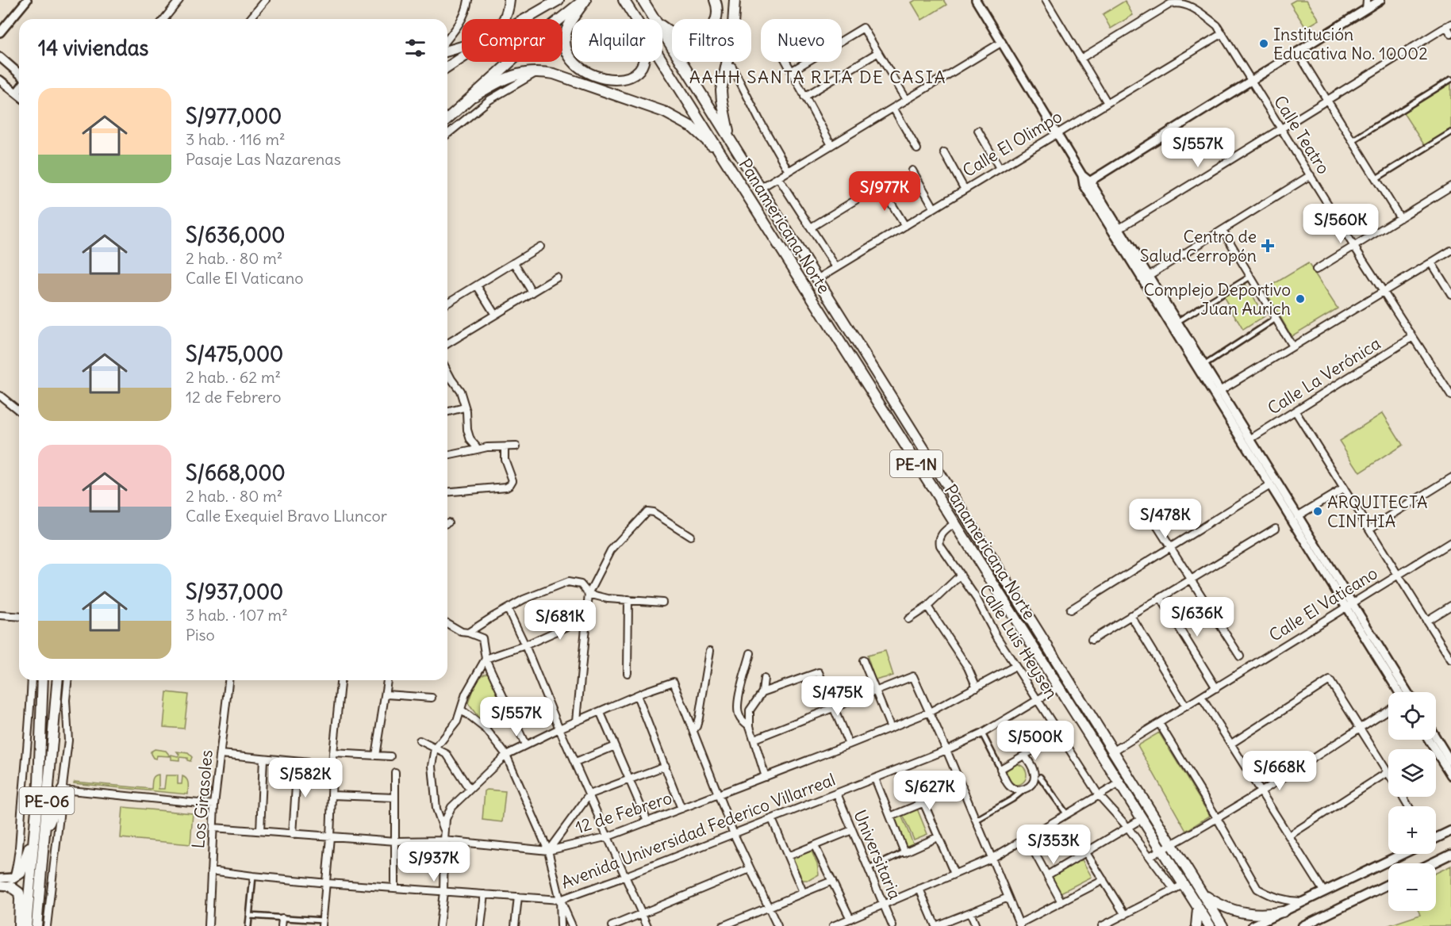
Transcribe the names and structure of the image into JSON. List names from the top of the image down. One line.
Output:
{"streets":{"main road":["Panamericana Norte","PE-1N","PE-06"],"street":["Calle Teatro","Calle El Olimpo","Calle La Verónica","Calle El Vaticano","Calle Luis Heysen","Los Girasoles","12 de Febrero","Avenida Universidad Federico Villarreal","Universitaria"]},"crossings":[["Calle Teatro","Calle El Olimpo"],["Calle Teatro","Calle La Verónica"],["Calle El Olimpo","Panamericana Norte"],["Panamericana Norte","Calle El Vaticano"],["Panamericana Norte","Calle Luis Heysen"],["Panamericana Norte","Avenida Universidad Federico Villarreal"],["Calle Luis Heysen","12 de Febrero"],["Calle Luis Heysen","Avenida Universidad Federico Villarreal"],["Los Girasoles","12 de Febrero"],["Los Girasoles","Avenida Universidad Federico Villarreal"],["Avenida Universidad Federico Villarreal","Universitaria"]],"districts":["AAHH SANTA RITA DE CASIA"],"places":{"other":["Institución Educativa No. 10002","Complejo Deportivo Juan Aurich","ARQUITECTA CINTHIA"],"health":["Centro de Salud Cerropón"]},"page":{"chip":["Comprar","Alquilar","Filtros","Nuevo"],"heading":"14 viviendas","list":[{"name":"S/977,000","note":"3 hab. · 116 m² · Pasaje Las Nazarenas"},{"name":"S/636,000","note":"2 hab. · 80 m² · Calle El Vaticano"},{"name":"S/475,000","note":"2 hab. · 62 m² · 12 de Febrero"},{"name":"S/668,000","note":"2 hab. · 80 m² · Calle Exequiel Bravo Lluncor"},{"name":"S/937,000","note":"3 hab. · 107 m² · Piso"}],"price":["S/557K","S/977K","S/560K","S/478K","S/636K","S/681K","S/475K","S/557K","S/500K","S/668K","S/582K","S/627K","S/353K","S/937K"],"map_buttons":["+","−"]}}
